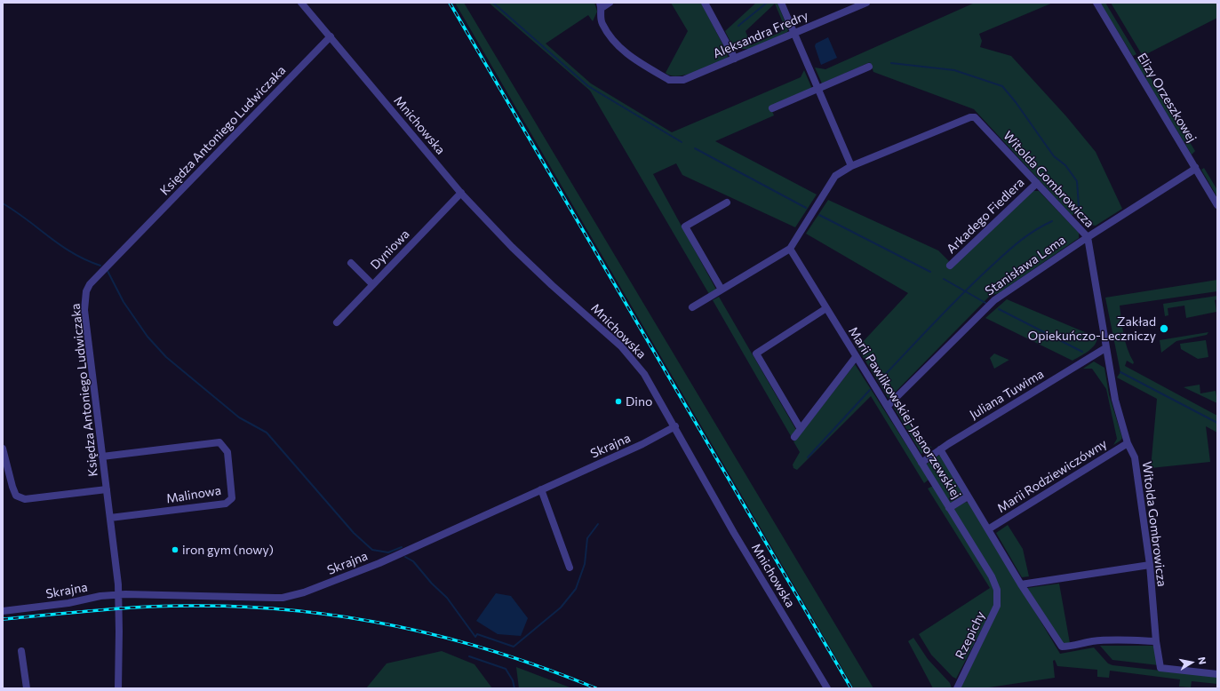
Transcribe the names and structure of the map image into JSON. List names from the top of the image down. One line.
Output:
{"streets":{"street":["Aleksandra Fredry","Elizy Orzeszkowej","Mnichowska","Księdza Antoniego Ludwiczaka","Witolda Gombrowicza","Arkadego Fiedlera","Dyniowa","Stanisława Lema","Juliana Tuwima","Marii Pawlikowskiej-Jasnorzewskiej","Skrajna","Marii Rodziewiczówny","Malinowa","Rzepichy"]},"crossings":[["Elizy Orzeszkowej","Stanisława Lema"],["Mnichowska","Księdza Antoniego Ludwiczaka"],["Mnichowska","Dyniowa"],["Mnichowska","Skrajna"],["Księdza Antoniego Ludwiczaka","Skrajna"],["Księdza Antoniego Ludwiczaka","Malinowa"],["Witolda Gombrowicza","Arkadego Fiedlera"],["Witolda Gombrowicza","Stanisława Lema"],["Witolda Gombrowicza","Juliana Tuwima"],["Witolda Gombrowicza","Marii Pawlikowskiej-Jasnorzewskiej"],["Witolda Gombrowicza","Marii Rodziewiczówny"],["Stanisława Lema","Marii Pawlikowskiej-Jasnorzewskiej"],["Juliana Tuwima","Marii Pawlikowskiej-Jasnorzewskiej"],["Marii Pawlikowskiej-Jasnorzewskiej","Marii Rodziewiczówny"],["Marii Pawlikowskiej-Jasnorzewskiej","Rzepichy"]],"places":["Zakład Opiekuńczo-Leczniczy","Dino","iron gym (nowy)"],"north":"right"}
